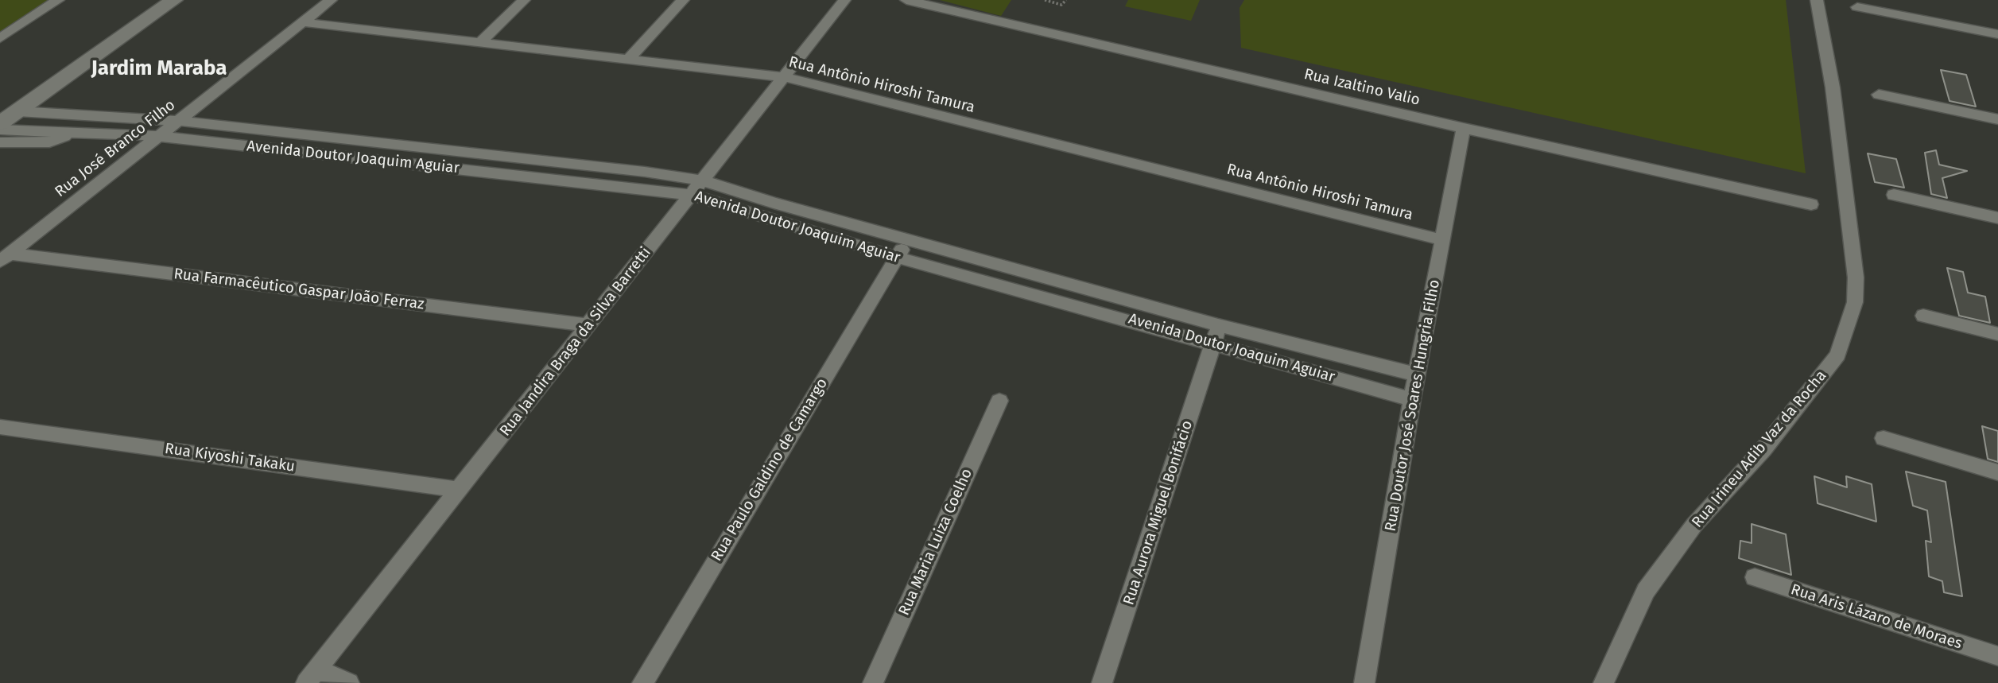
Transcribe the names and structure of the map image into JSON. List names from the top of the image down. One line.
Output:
{"streets":{"street":["Rua Antônio Hiroshi Tamura","Rua Izaltino Valio","Rua José Branco Filho","Avenida Doutor Joaquim Aguiar","Rua Farmacêutico Gaspar João Ferraz","Rua Jandira Braga da Silva Barretti","Rua Doutor José Soares Hungria Filho","Rua Irineu Adib Vaz da Rocha","Rua Kiyoshi Takaku","Rua Paulo Galdino de Camargo","Rua Aurora Miguel Bonifácio","Rua Maria Luiza Coelho","Rua Aris Lázaro de Moraes"]},"crossings":[["Rua Antônio Hiroshi Tamura","Rua José Branco Filho"],["Rua Antônio Hiroshi Tamura","Rua Jandira Braga da Silva Barretti"],["Rua Antônio Hiroshi Tamura","Rua Doutor José Soares Hungria Filho"],["Rua Izaltino Valio","Rua Doutor José Soares Hungria Filho"],["Rua José Branco Filho","Avenida Doutor Joaquim Aguiar"],["Rua José Branco Filho","Rua Farmacêutico Gaspar João Ferraz"],["Avenida Doutor Joaquim Aguiar","Rua Jandira Braga da Silva Barretti"],["Avenida Doutor Joaquim Aguiar","Rua Doutor José Soares Hungria Filho"],["Avenida Doutor Joaquim Aguiar","Rua Paulo Galdino de Camargo"],["Avenida Doutor Joaquim Aguiar","Rua Aurora Miguel Bonifácio"],["Rua Farmacêutico Gaspar João Ferraz","Rua Jandira Braga da Silva Barretti"],["Rua Jandira Braga da Silva Barretti","Rua Kiyoshi Takaku"]],"districts":["Jardim Maraba"]}
